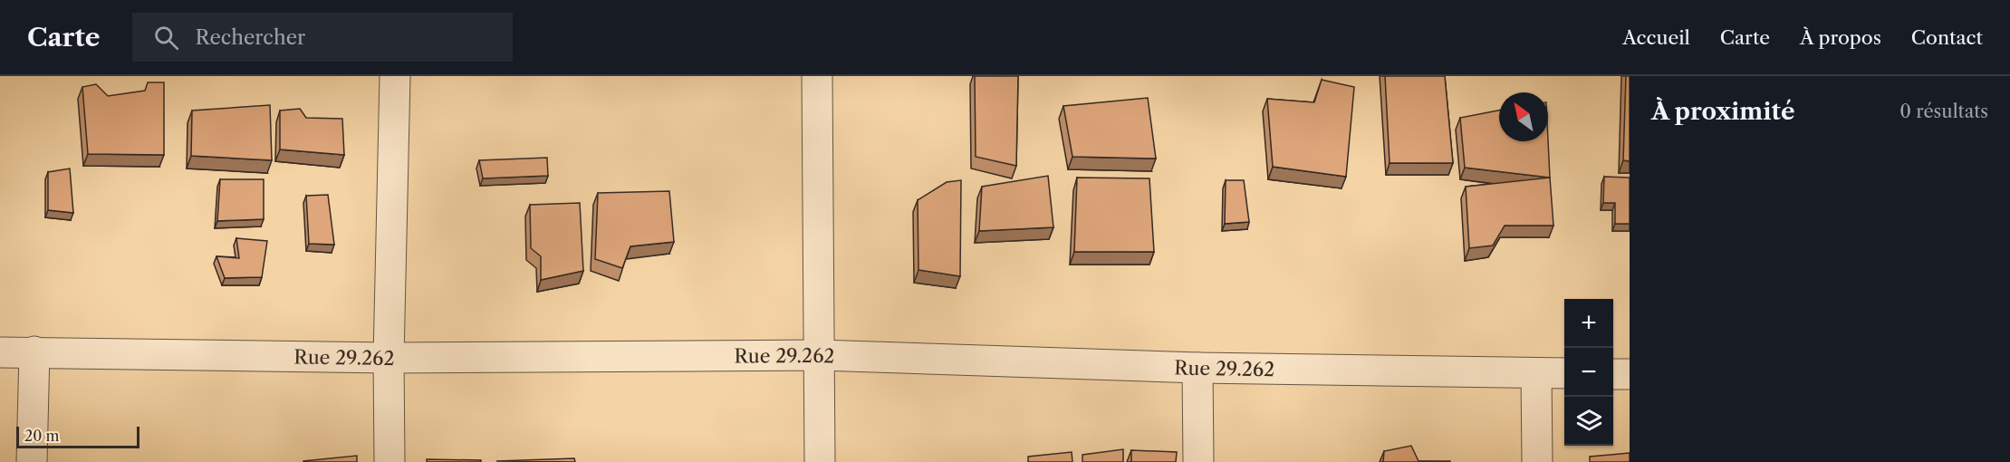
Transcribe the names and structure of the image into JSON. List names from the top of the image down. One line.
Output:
{"streets":{"street":["Rue 29.262"]},"scale_bar":"20 m","north":"top left","page":{"header":"Carte","search":"Rechercher","nav":["Accueil","Carte","À propos","Contact"],"heading":["À proximité","0 résultats"],"map_buttons":["+","−"],"scale":"20 m"}}
